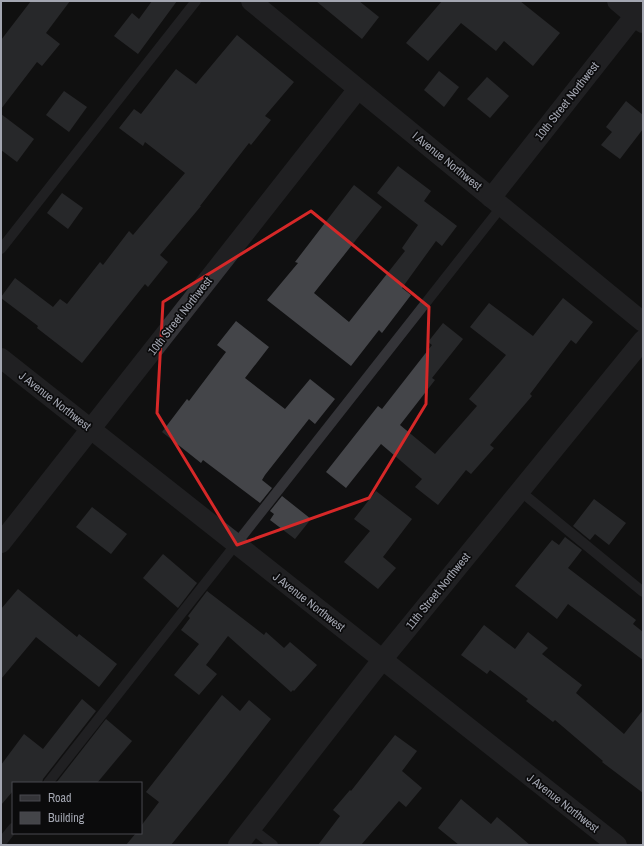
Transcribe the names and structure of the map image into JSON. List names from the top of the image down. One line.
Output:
{"streets":{"street":["10th Street Northwest","I Avenue Northwest","J Avenue Northwest","11th Street Northwest"]},"crossings":[["10th Street Northwest","I Avenue Northwest"],["10th Street Northwest","J Avenue Northwest"],["J Avenue Northwest","11th Street Northwest"]],"legend":["Road","Building"]}
